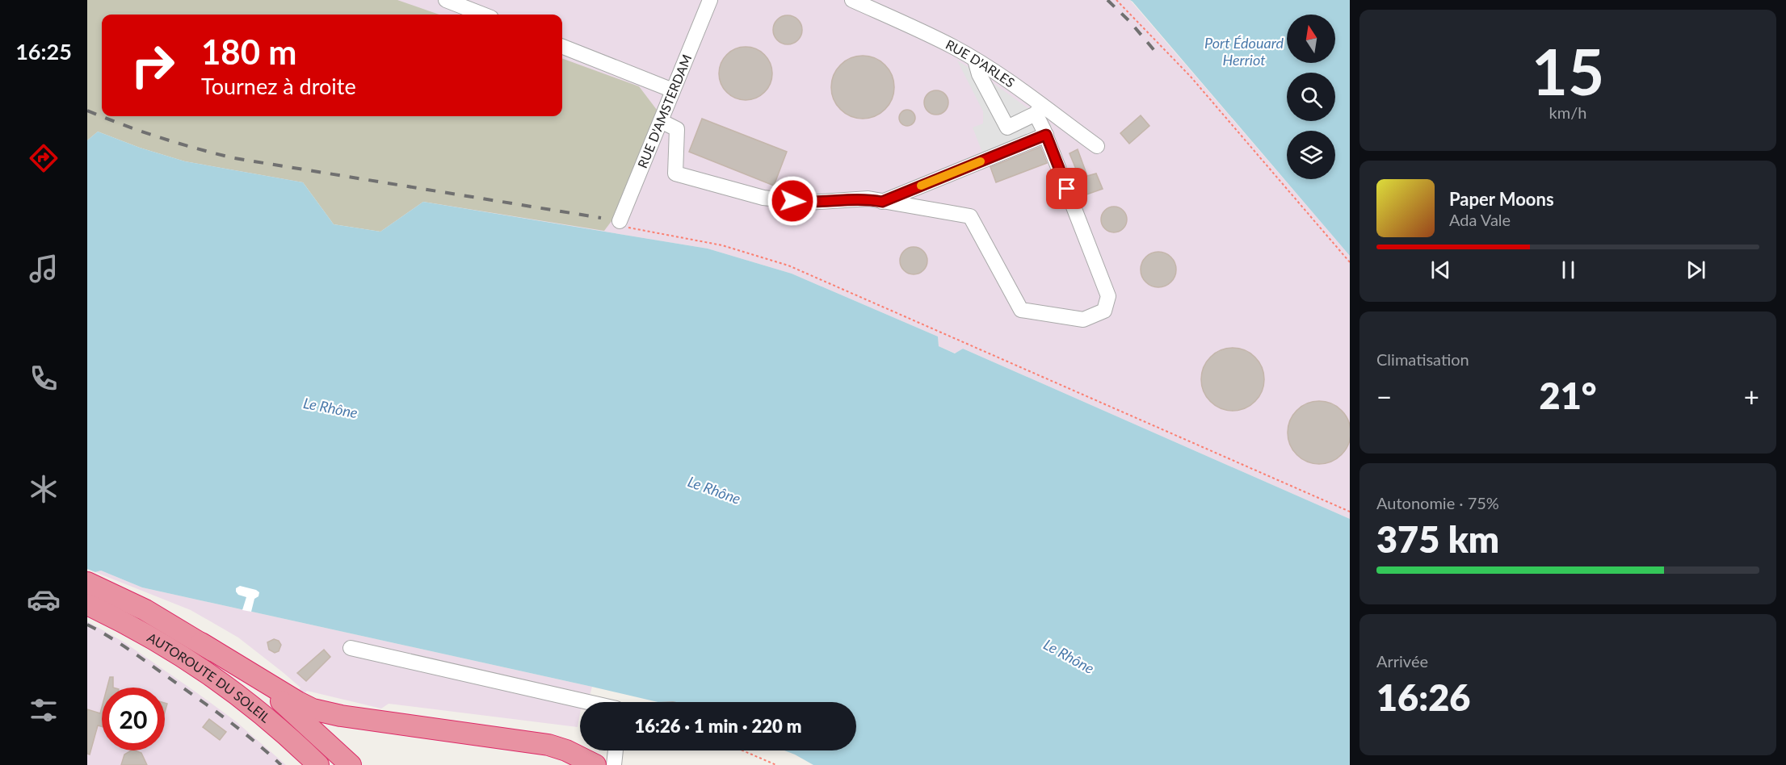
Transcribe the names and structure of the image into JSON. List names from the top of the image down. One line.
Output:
{"streets":{"highway":["AUTOROUTE DU SOLEIL"],"street":["RUE D'ARLES","RUE D'AMSTERDAM"]},"water":["Port Édouard Herriot","Le Rhône"],"north":"top","page":{"tabs":"16:25","tile":[["15","km/h"],"Climatisation",["Autonomie · 75%","375 km"],["Arrivée","16:26"]],"turn":["180 m","Tournez à droite"],"song":["Paper Moons","Ada Vale"],"heat":["−","21°","+"],"limit":"20","trip":"16:26 · 1 min · 220 m"}}
